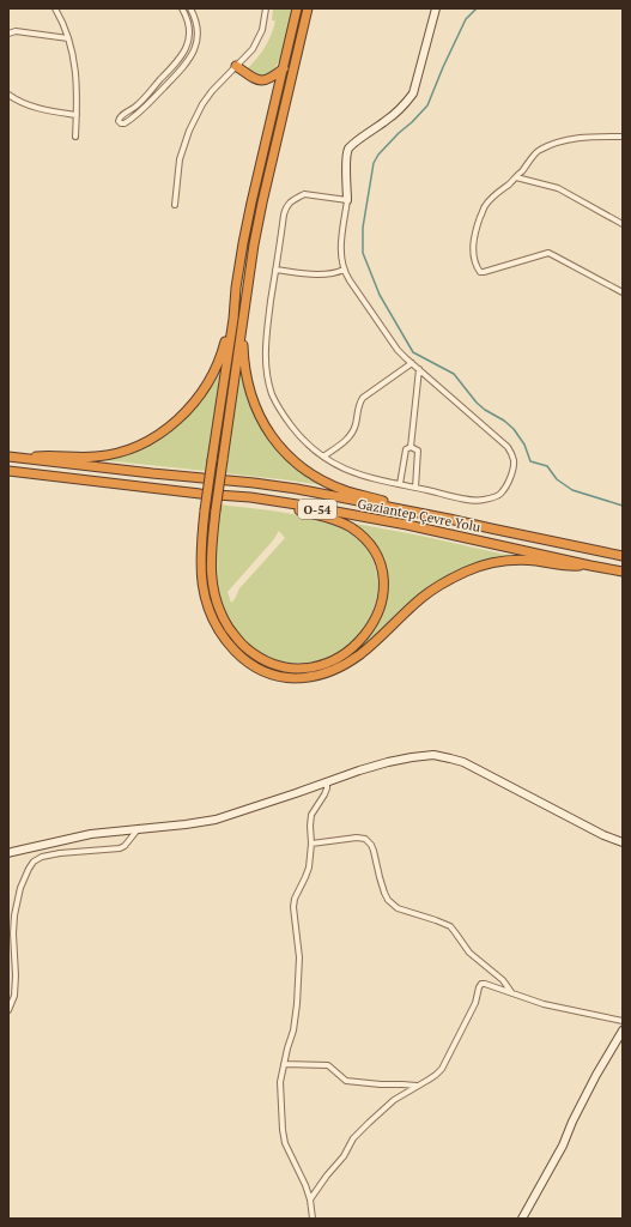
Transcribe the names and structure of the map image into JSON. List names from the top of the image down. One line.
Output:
{"streets":{"highway":["O-54","Gaziantep Çevre Yolu"]}}
